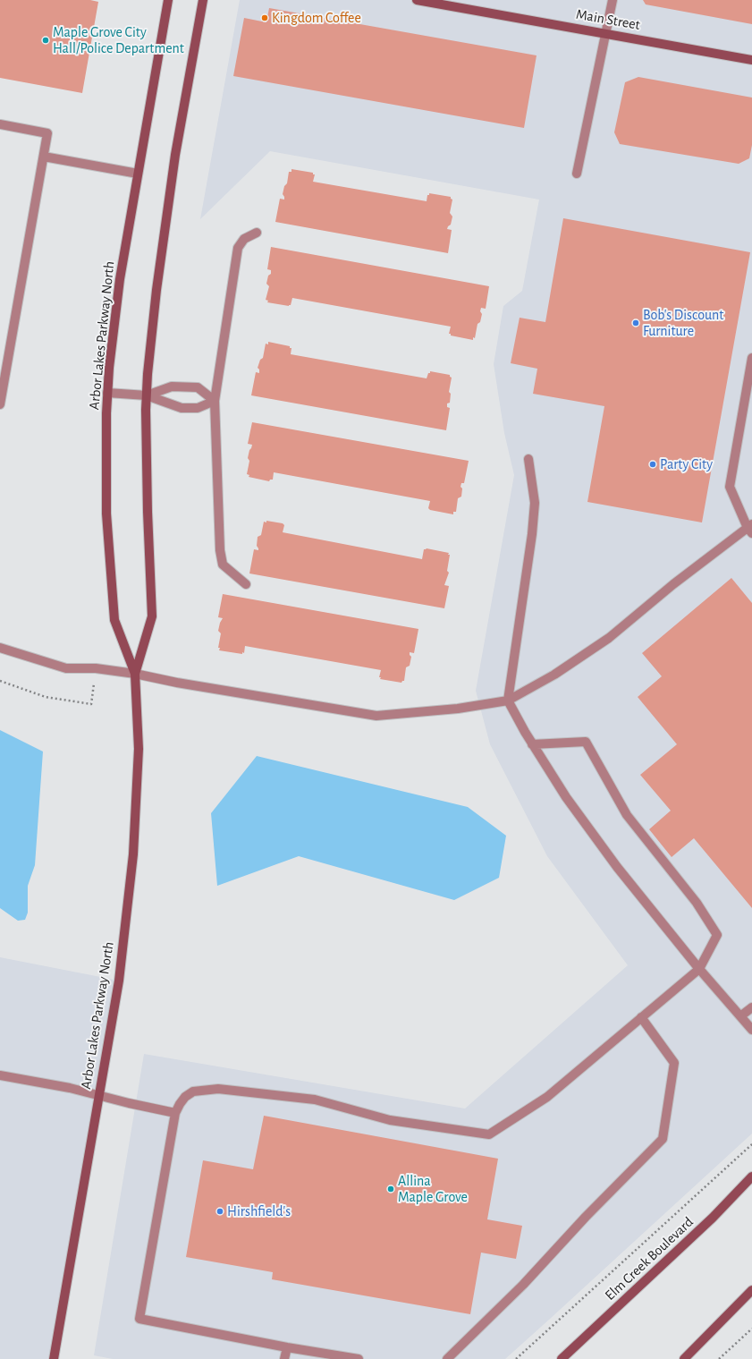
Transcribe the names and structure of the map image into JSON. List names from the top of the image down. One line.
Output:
{"streets":{"street":["Main Street","Arbor Lakes Parkway North","Elm Creek Boulevard"]},"places":["Kingdom Coffee","Maple Grove City Hall/Police Department","Bob's Discount Furniture","Party City","Allina Maple Grove","Hirshfield's"]}
